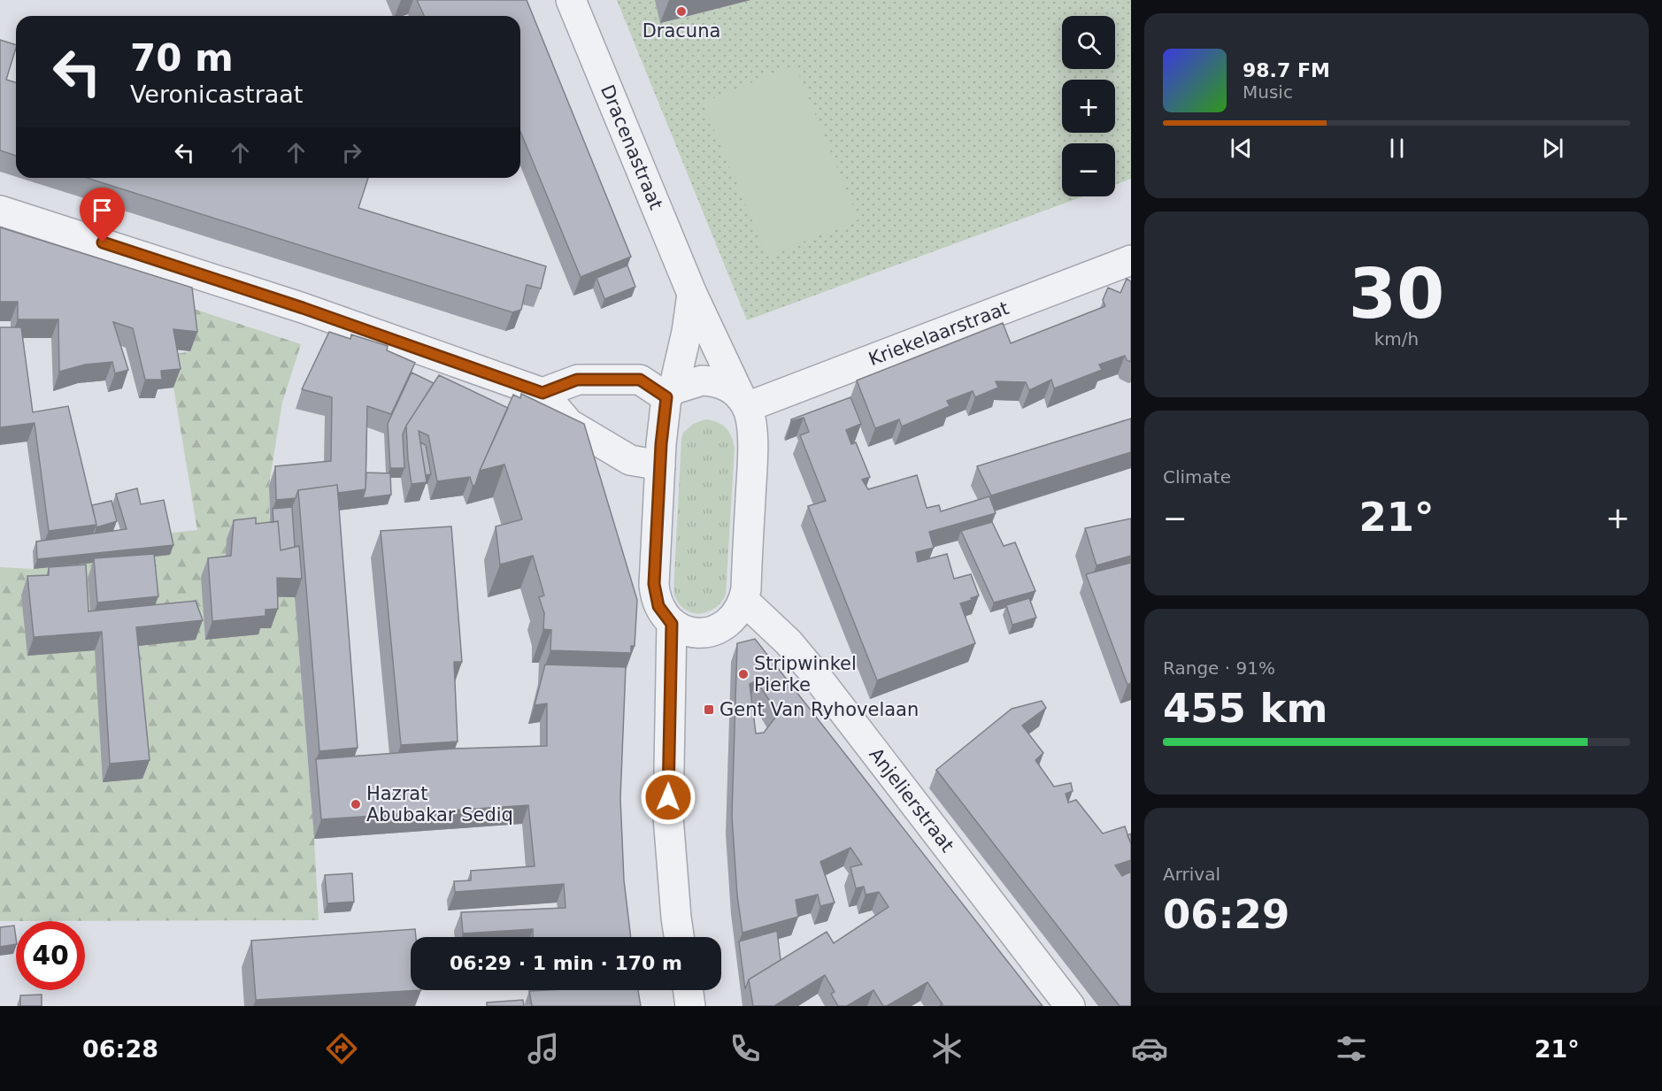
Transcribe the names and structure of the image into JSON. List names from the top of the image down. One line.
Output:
{"streets":{"street":["Dracenastraat","Kriekelaarstraat","Anjelierstraat"]},"crossings":[["Dracenastraat","Kriekelaarstraat"],["Dracenastraat","Anjelierstraat"]],"places":{"other":["Dracuna","Stripwinkel Pierke","Hazrat Abubakar Sediq"],"transit":["Gent Van Ryhovelaan"]},"page":{"map_buttons":["+","−"],"turn":["70 m","Veronicastraat"],"song":["98.7 FM","Music"],"tile":[["30","km/h"],"Climate",["Range · 91%","455 km"],["Arrival","06:29"]],"heat":["−","21°","+"],"limit":"40","trip":"06:29 · 1 min · 170 m","tabs":["06:28","21°"]}}
